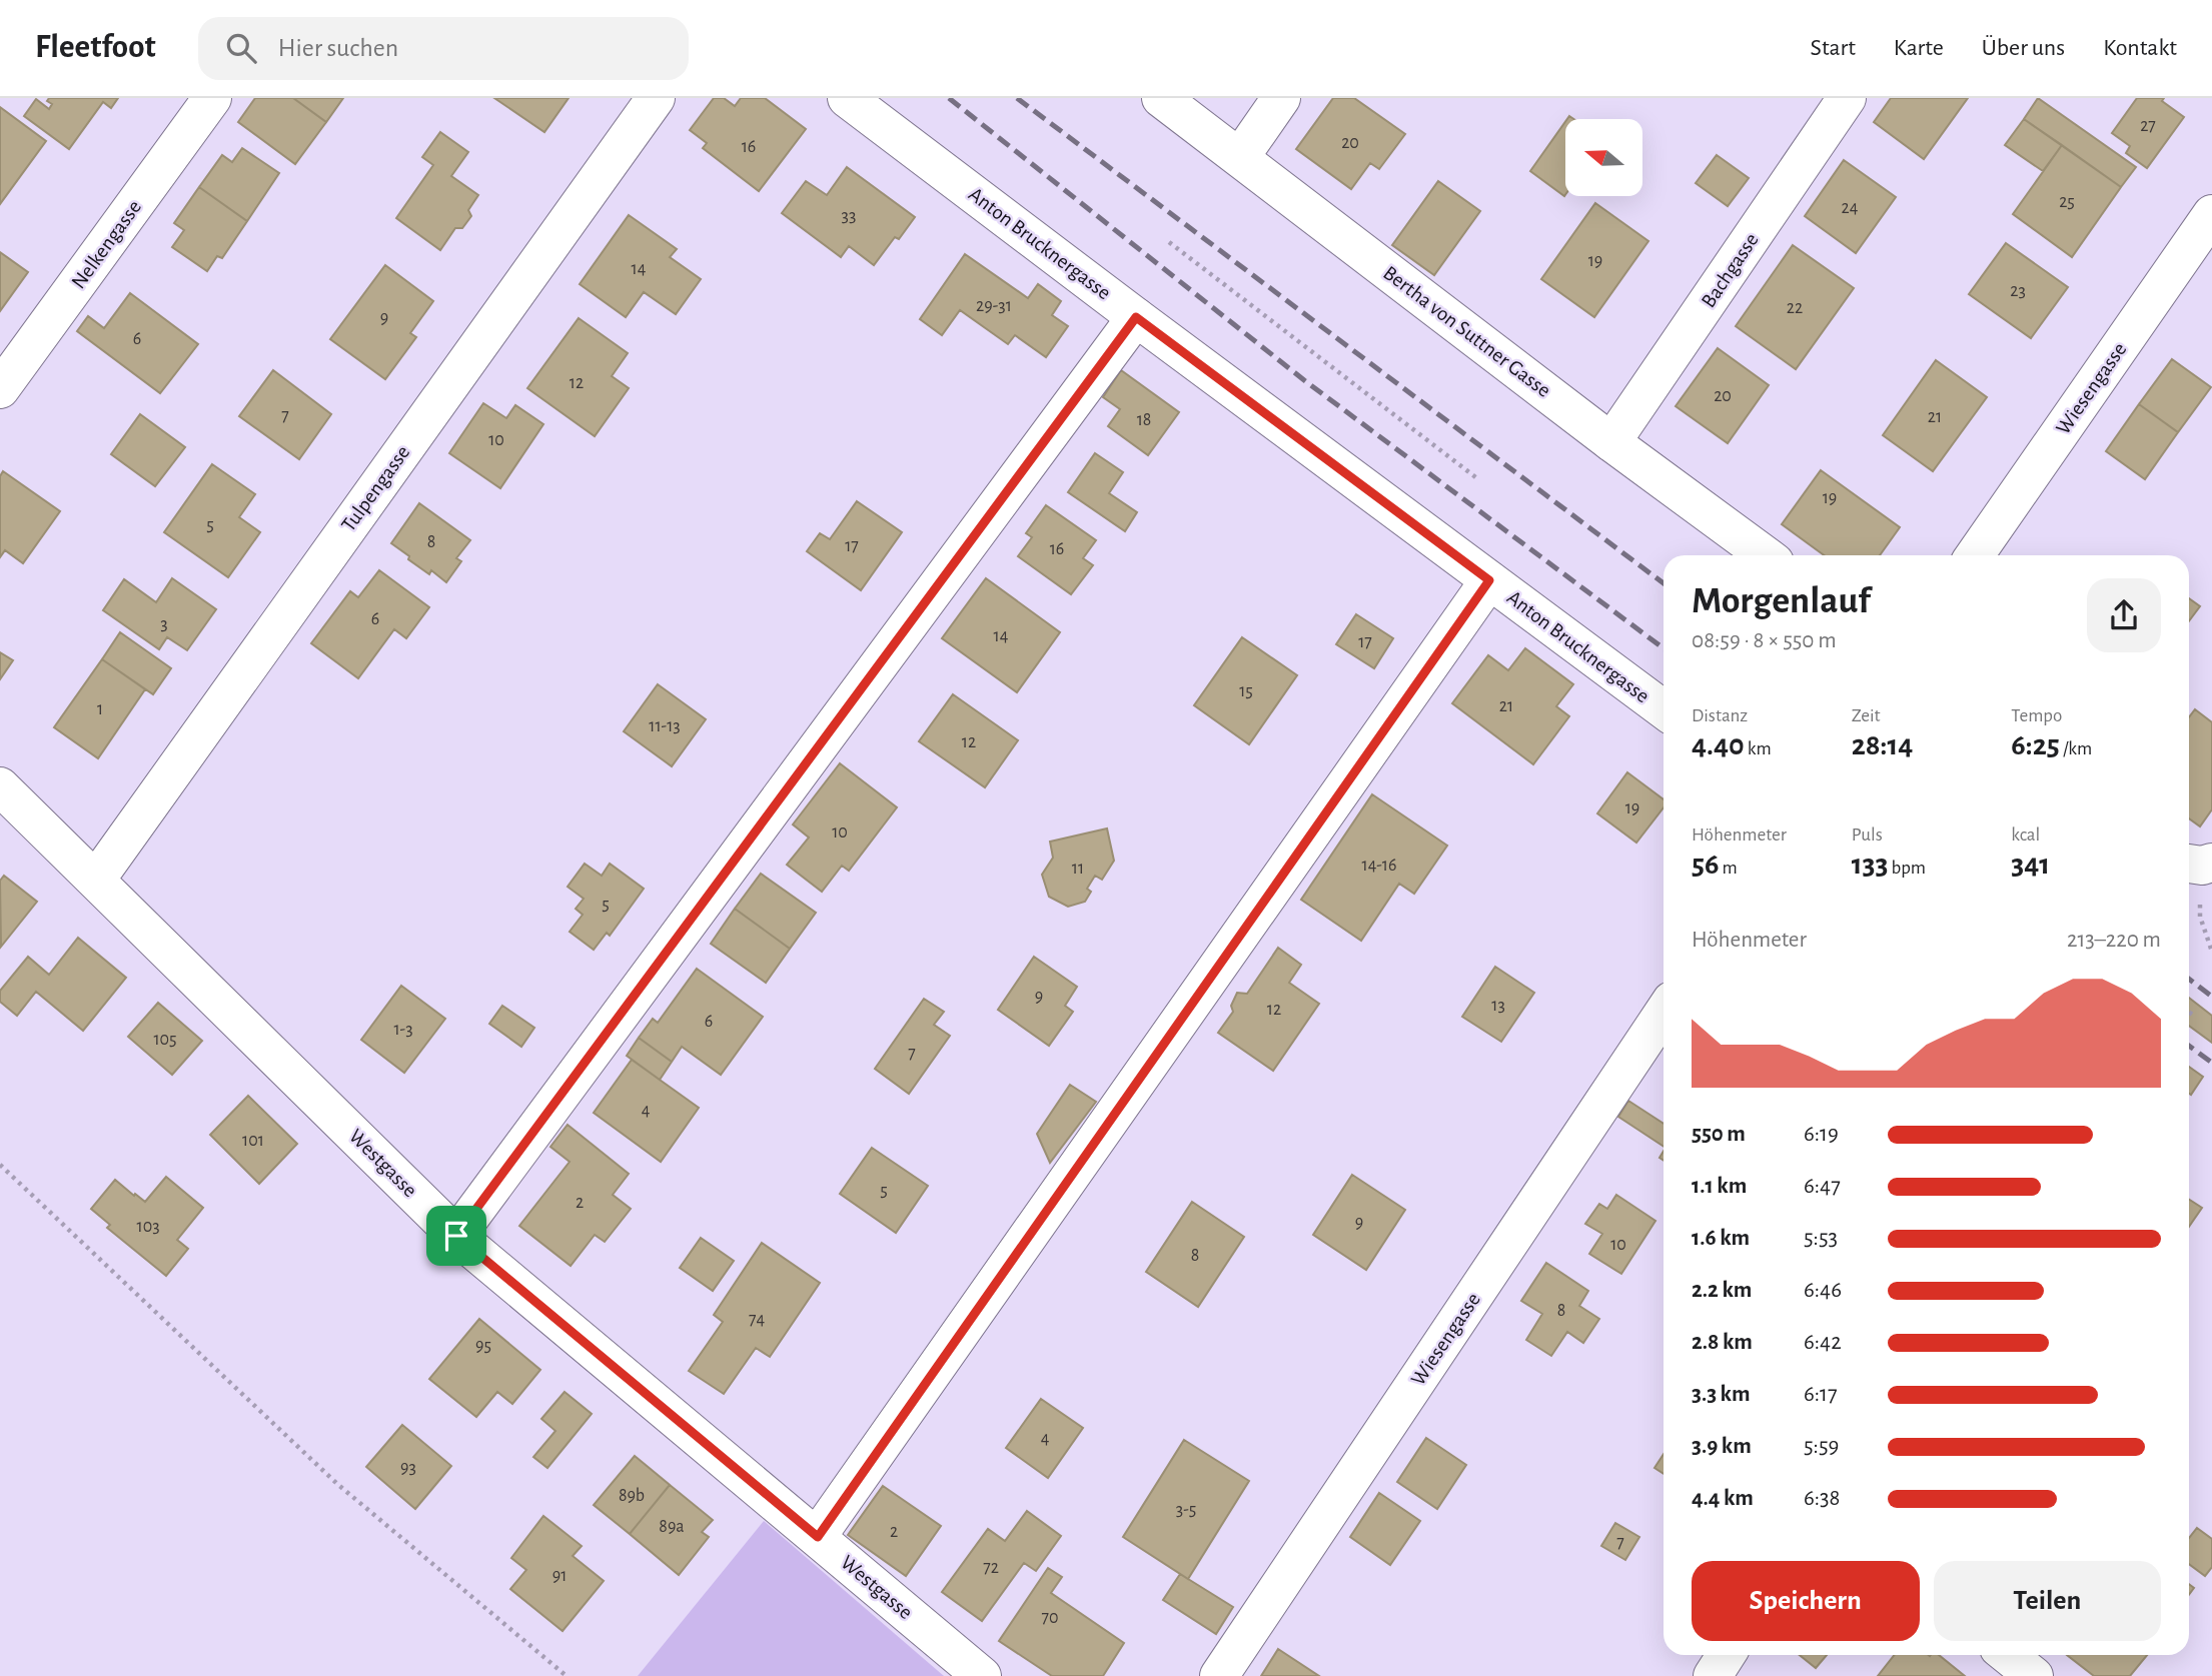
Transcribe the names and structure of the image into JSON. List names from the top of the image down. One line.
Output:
{"streets":{"street":["Anton Brucknergasse","Nelkengasse","Bachgasse","Bertha von Suttner Gasse","Wiesengasse","Tulpengasse","Westgasse"]},"crossings":[["Bachgasse","Bertha von Suttner Gasse"],["Tulpengasse","Westgasse"]],"house_numbers":["27","20","16","25","24","33","19","14","23","29-31","22","9","6","12","20","7","21","18","10","19","5","8","17","16","6","3","14","17","15","21","1","11-13","12","19","10","14-16","11","5","9","13","12","6","1-3","105","7","4","101","5","2","9","103","10","8","8","74","95","4","93","89b","3-5","89a","2","7","72","91","70"],"north":"left","page":{"header":"Fleetfoot","search":"Hier suchen","nav":["Start","Karte","Über uns","Kontakt"],"heading":["Morgenlauf","08:59 · 8 × 550 m"],"stats":[["Distanz","4.40 km"],["Zeit","28:14"],["Tempo","6:25 /km"],["Höhenmeter","56 m"],["Puls","133 bpm"],["kcal","341"]],"chart":["Höhenmeter","213–220 m"],"list":[{"name":"550 m","note":"6:19"},{"name":"1.1 km","note":"6:47"},{"name":"1.6 km","note":"5:53"},{"name":"2.2 km","note":"6:46"},{"name":"2.8 km","note":"6:42"},{"name":"3.3 km","note":"6:17"},{"name":"3.9 km","note":"5:59"},{"name":"4.4 km","note":"6:38"}],"buttons":["Speichern","Teilen"]}}
